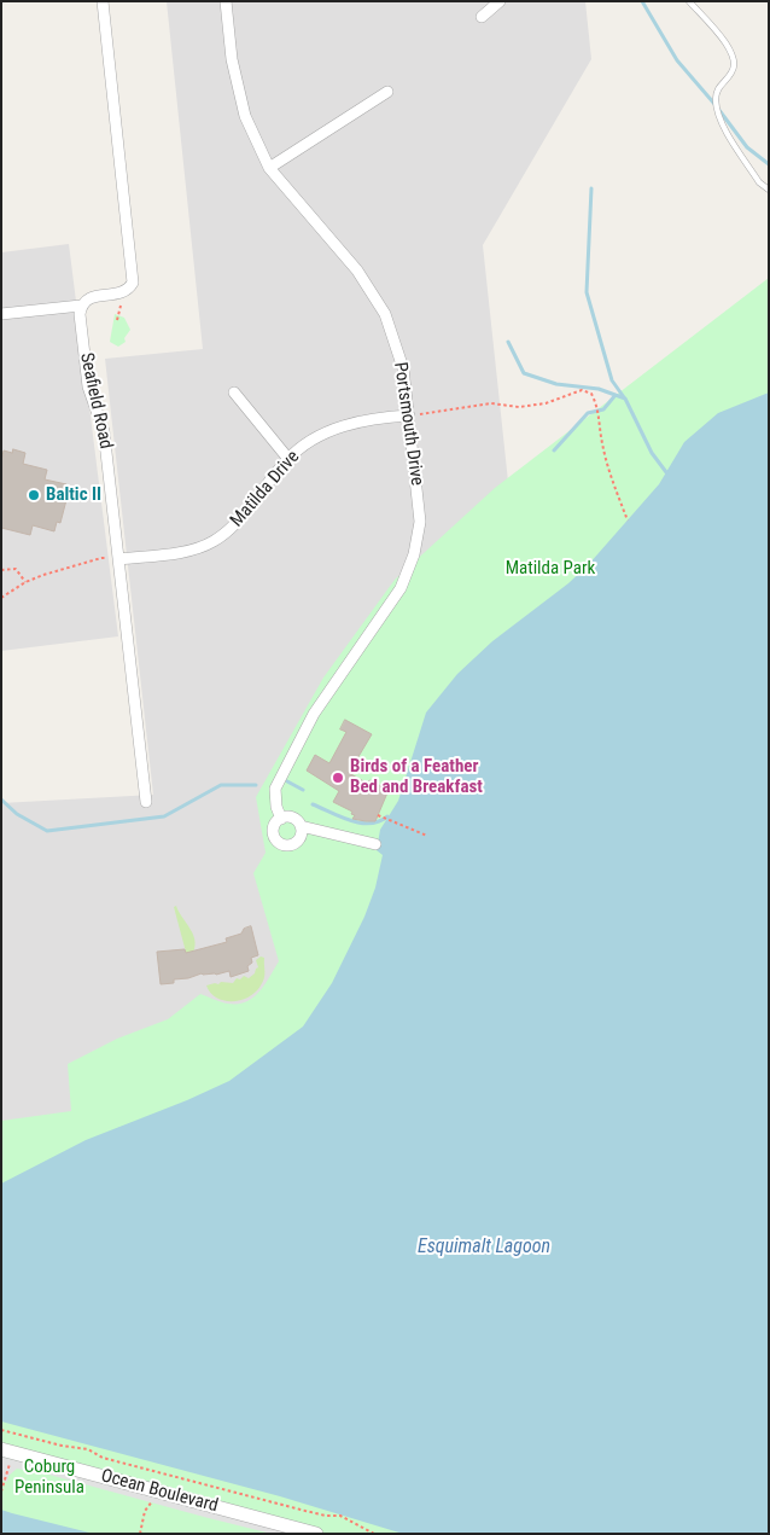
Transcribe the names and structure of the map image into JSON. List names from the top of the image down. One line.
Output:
{"streets":{"street":["Seafield Road","Portsmouth Drive","Matilda Drive","Ocean Boulevard"]},"crossings":[["Seafield Road","Matilda Drive"],["Portsmouth Drive","Matilda Drive"]],"water":["Esquimalt Lagoon"],"parks":["Matilda Park","Coburg Peninsula"],"places":["Baltic II","Birds of a Feather Bed and Breakfast"]}
